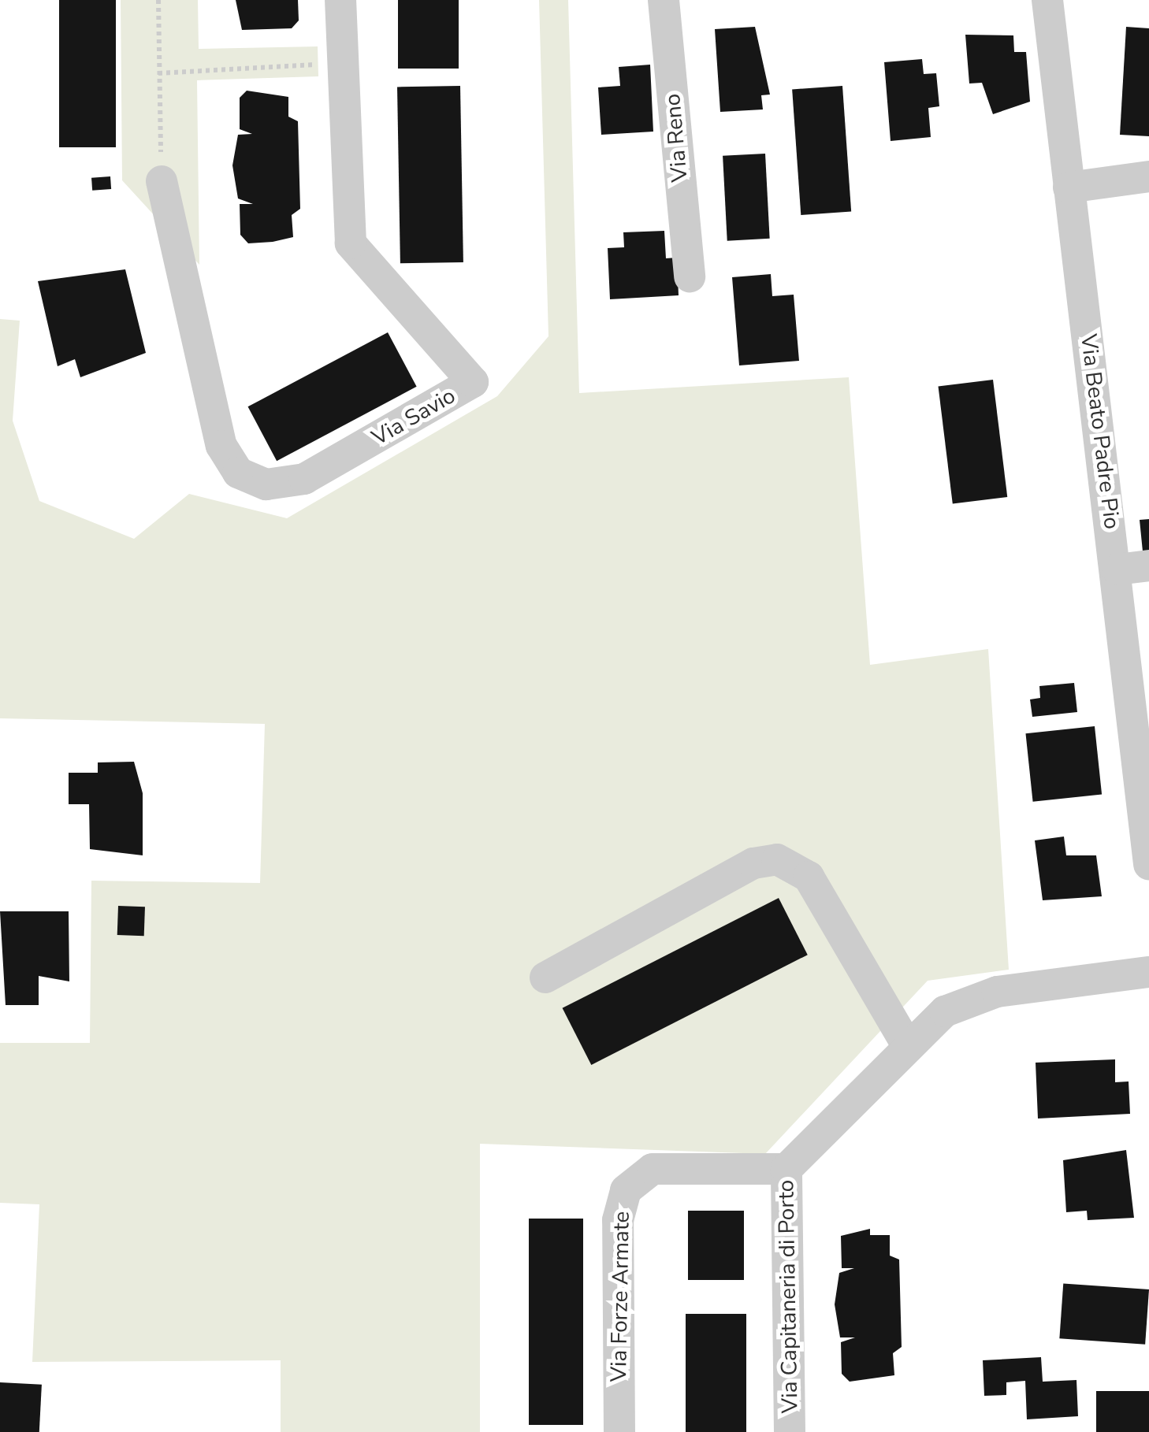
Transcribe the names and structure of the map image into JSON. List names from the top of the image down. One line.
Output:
{"streets":{"street":["Via Reno","Via Savio","Via Beato Padre Pio","Via Forze Armate","Via Capitaneria di Porto"]},"crossings":[["Via Forze Armate","Via Capitaneria di Porto"]]}
